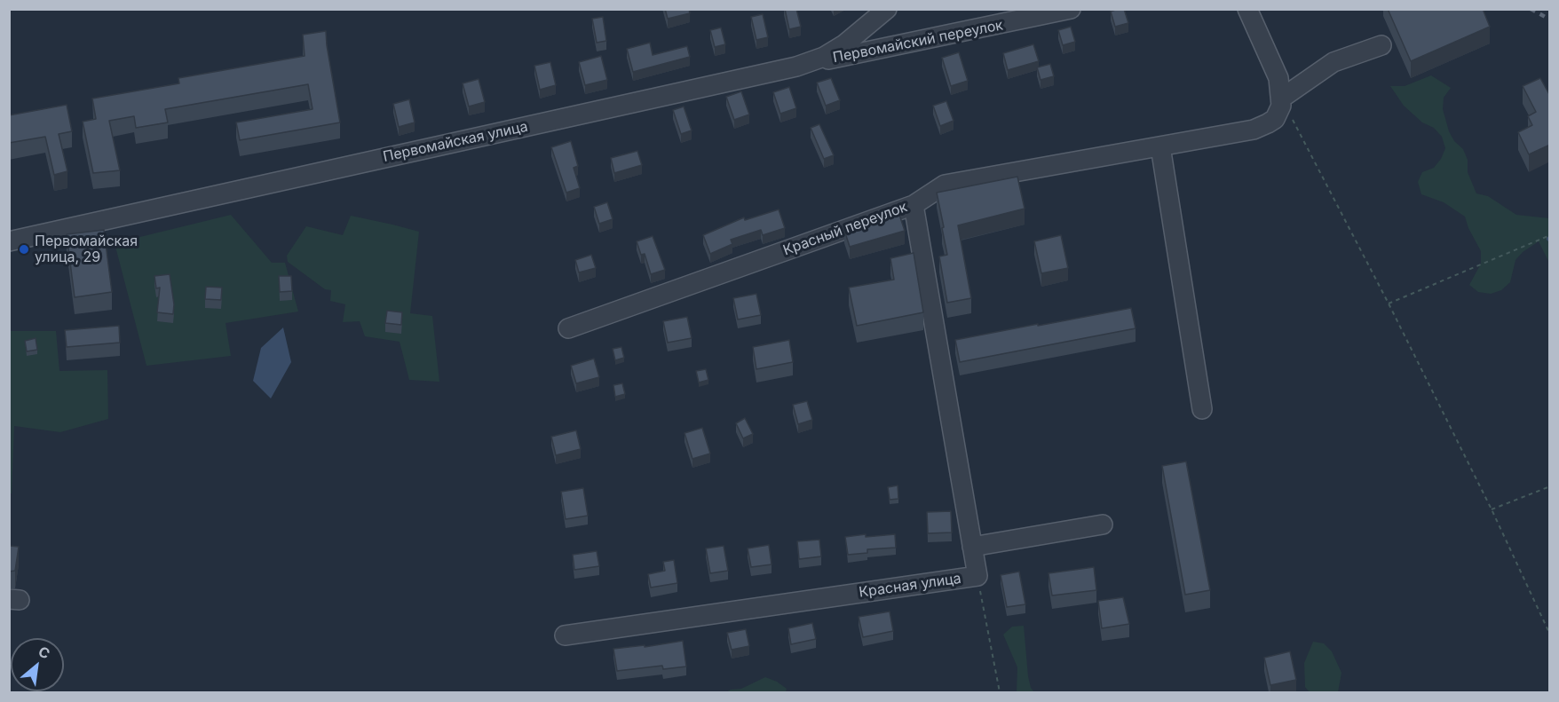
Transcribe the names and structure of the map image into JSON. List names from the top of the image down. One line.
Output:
{"streets":{"street":["Первомайский переулок","Первомайская улица","Красный переулок","Красная улица"]},"crossings":[["Первомайский переулок","Первомайская улица"],["Красный переулок","Красная улица"]],"places":["Первомайская улица, 29"],"north":"top right"}
